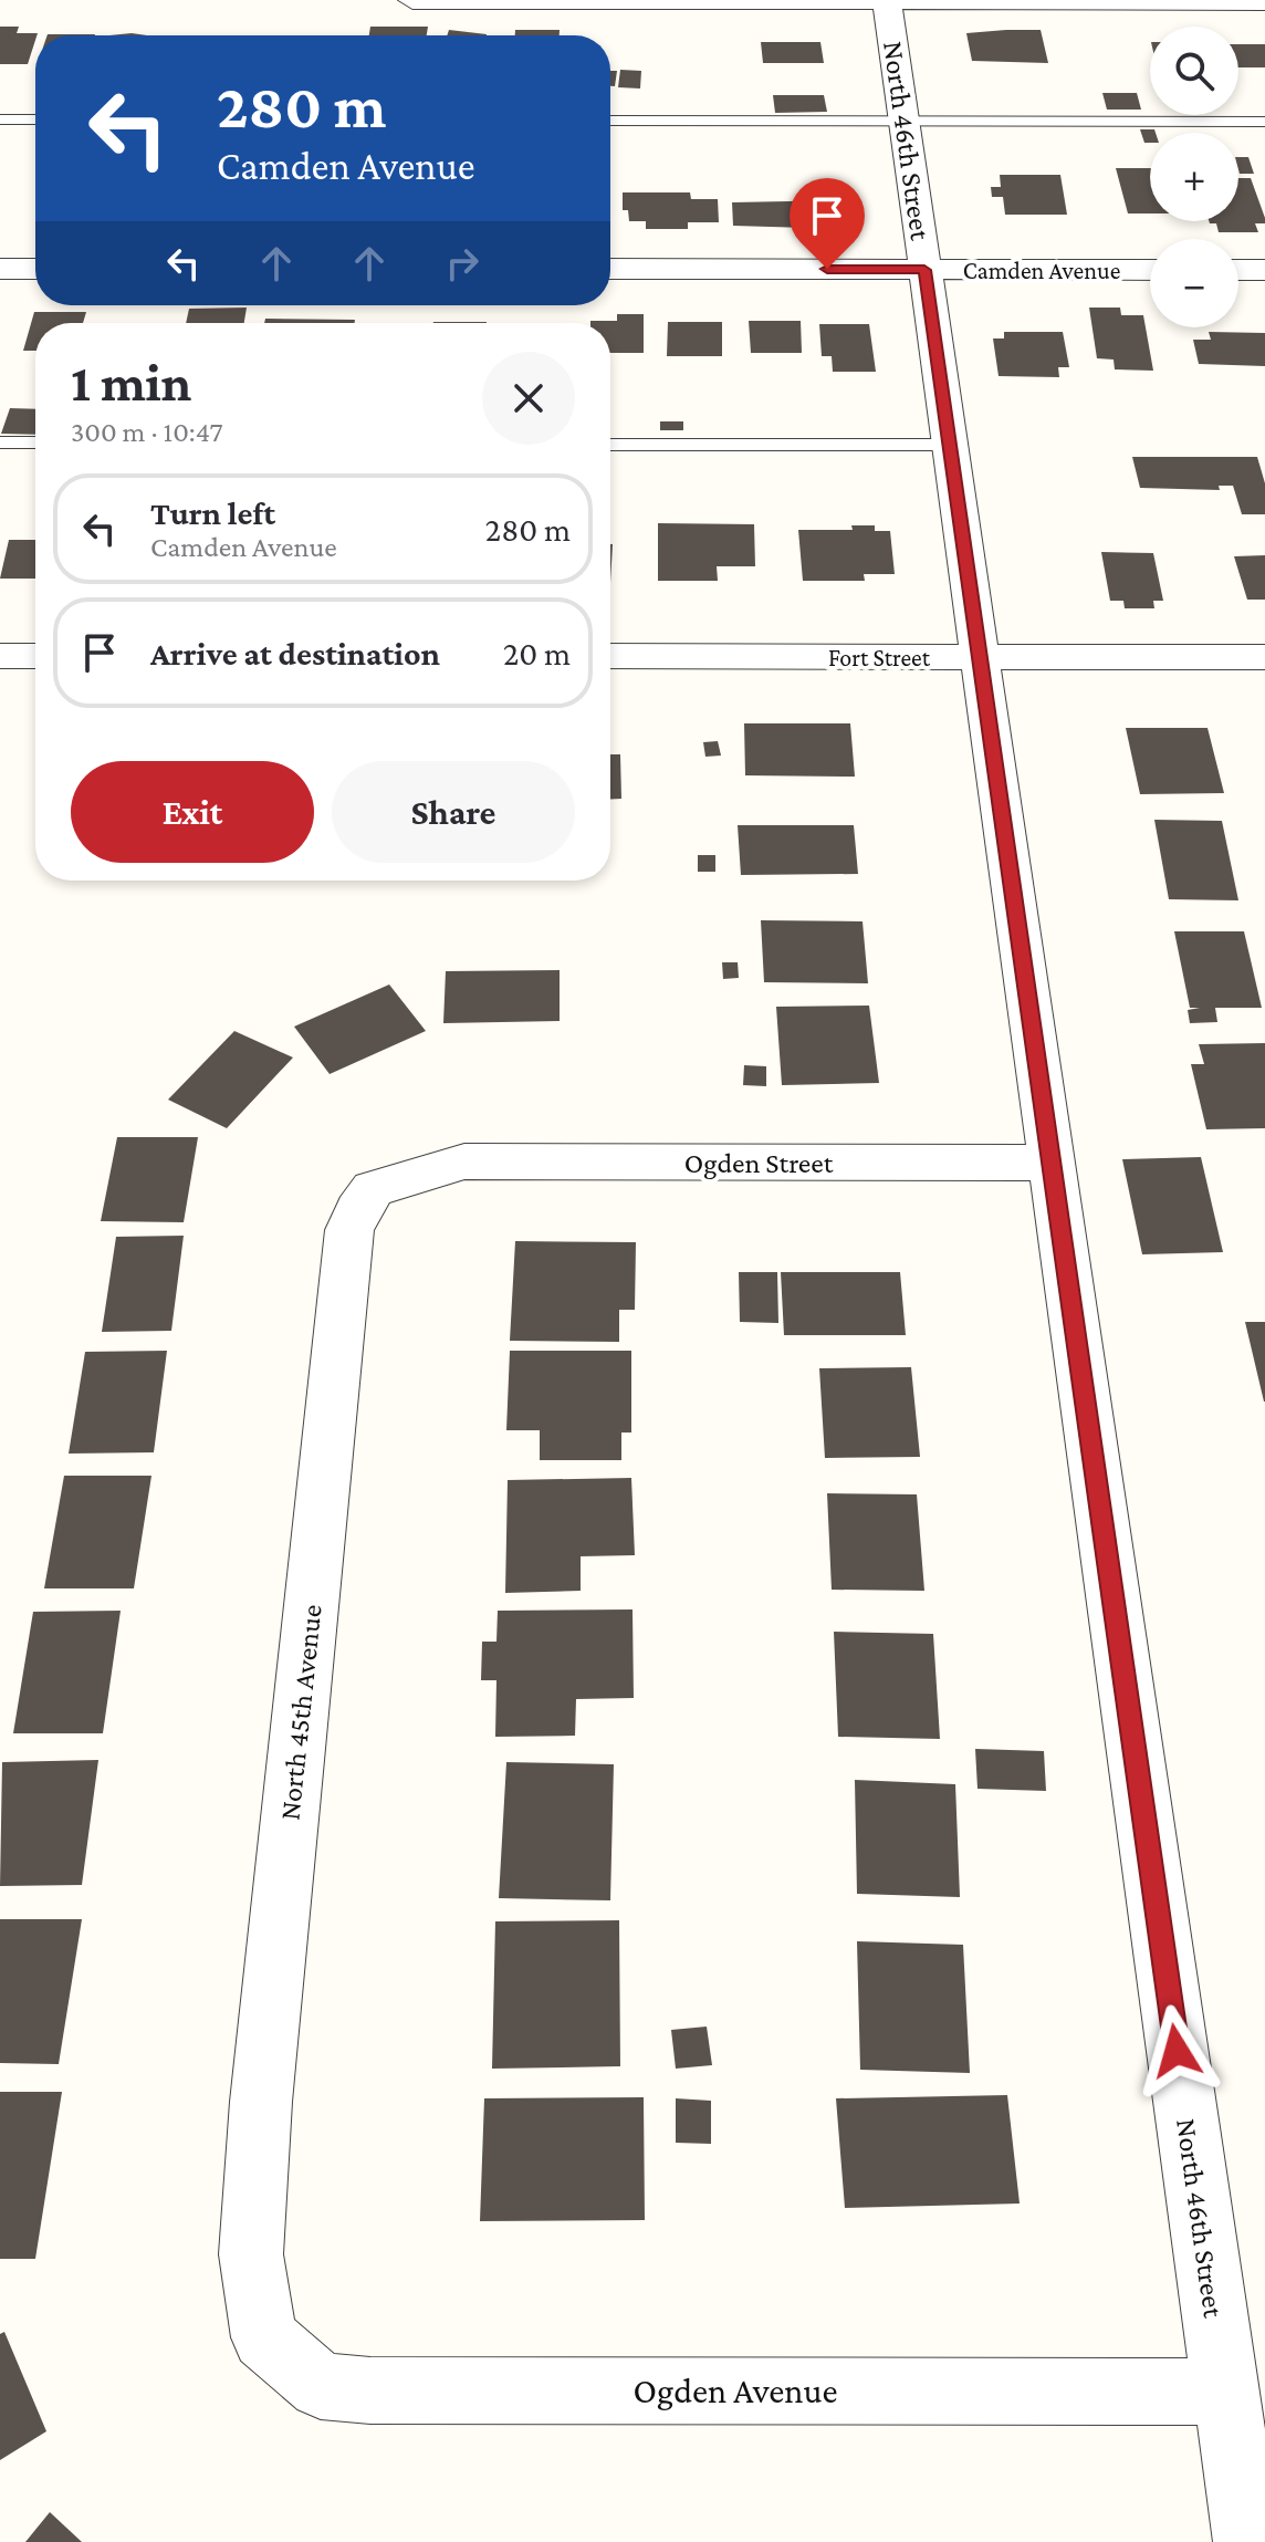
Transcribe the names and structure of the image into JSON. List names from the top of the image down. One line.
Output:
{"streets":{"street":["North 46th Street","Camden Avenue","Fort Street","Ogden Street","North 45th Avenue","Ogden Avenue"]},"crossings":[["North 46th Street","Camden Avenue"],["North 46th Street","Fort Street"],["North 46th Street","Ogden Street"],["North 46th Street","Ogden Avenue"],["Ogden Street","North 45th Avenue"],["North 45th Avenue","Ogden Avenue"]],"page":{"map_buttons":["+","−"],"turn":["280 m","Camden Avenue"],"heading":["1 min","300 m · 10:47"],"list":[{"name":"Turn left","note":"Camden Avenue","value":"280 m"},{"name":"Arrive at destination","value":"20 m"}],"buttons":["Exit","Share"]}}
